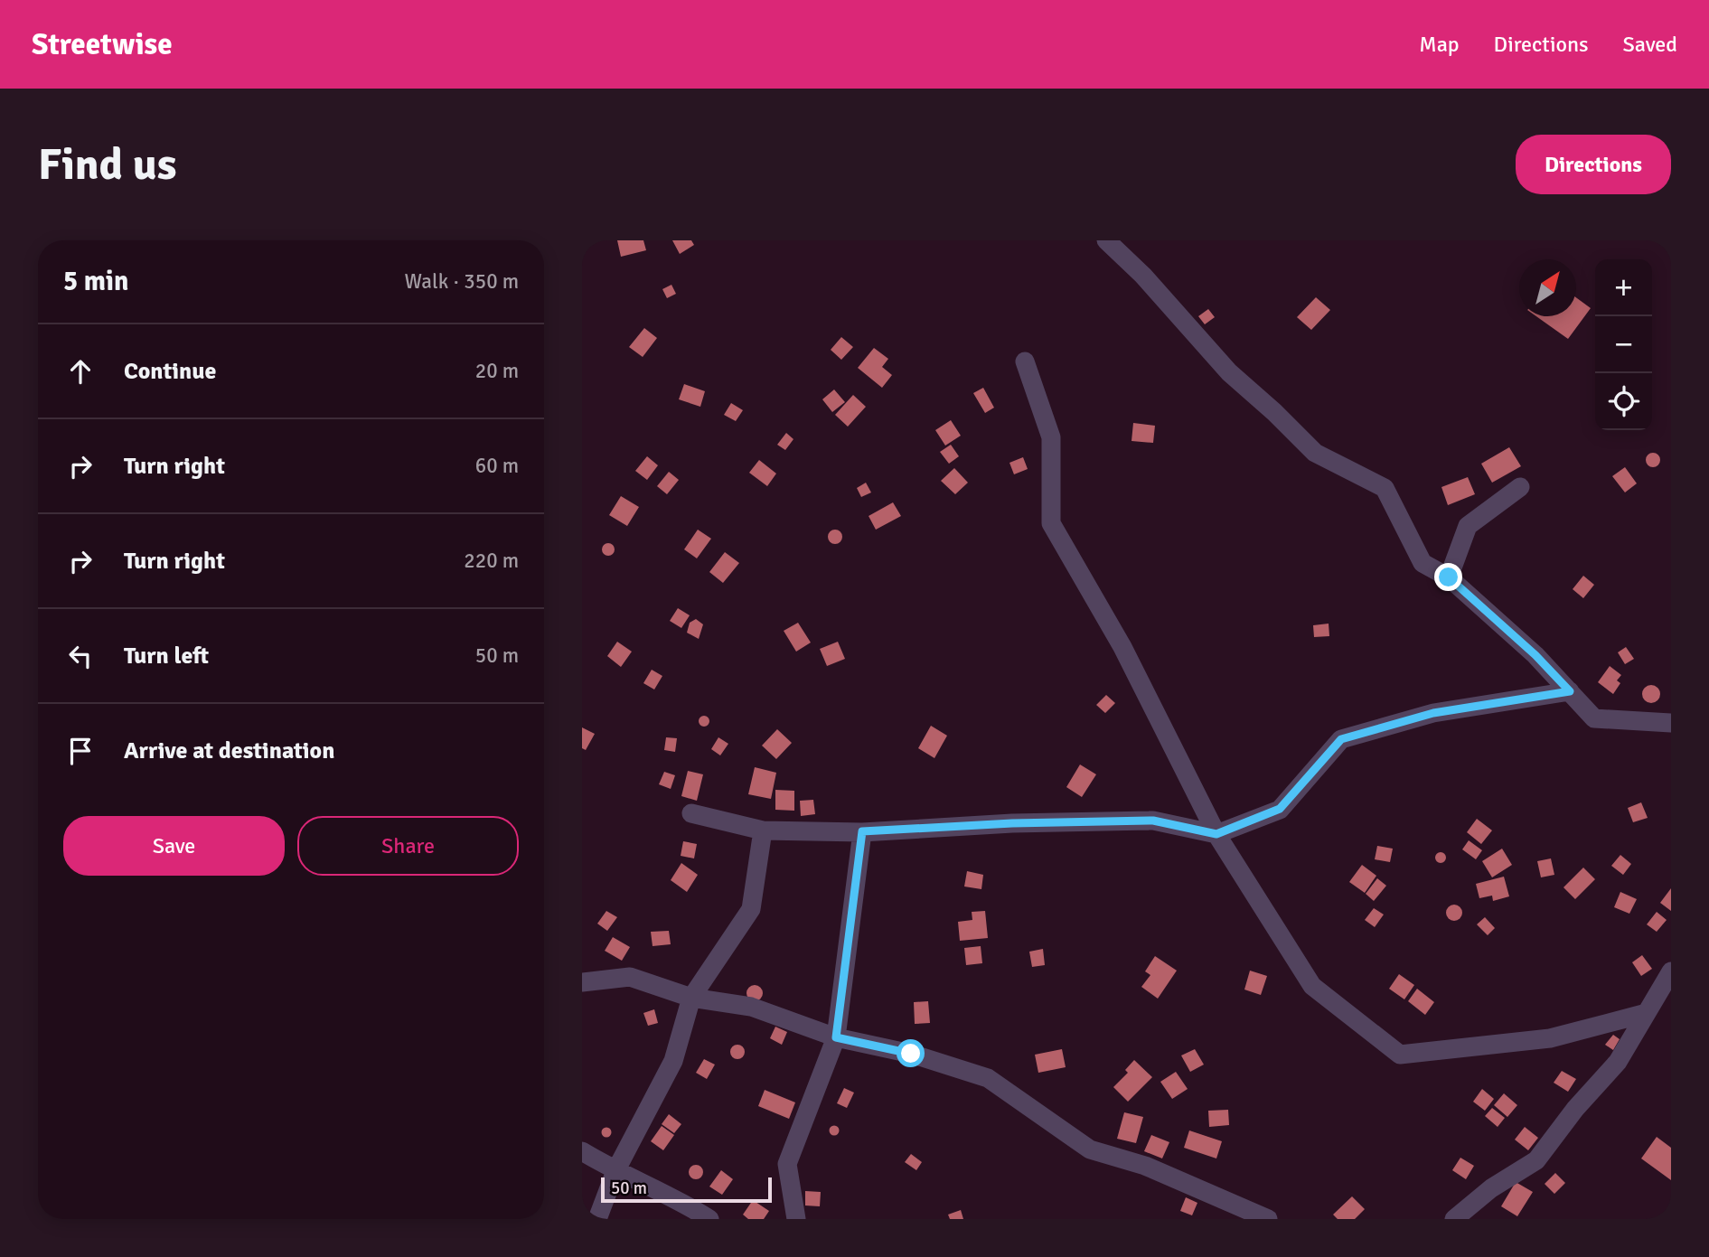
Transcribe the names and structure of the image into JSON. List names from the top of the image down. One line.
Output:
{"scale_bar":"50 m","north":"top right","page":{"header":"Streetwise","nav":["Map","Directions","Saved"],"buttons":["Directions",["Save","Share"]],"title":"Find us","heading":["5 min","Walk · 350 m"],"map_buttons":["+","−"],"list":[["Continue","20 m"],["Turn right","60 m"],["Turn right","220 m"],["Turn left","50 m"],"Arrive at destination"],"scale":"50 m"}}
